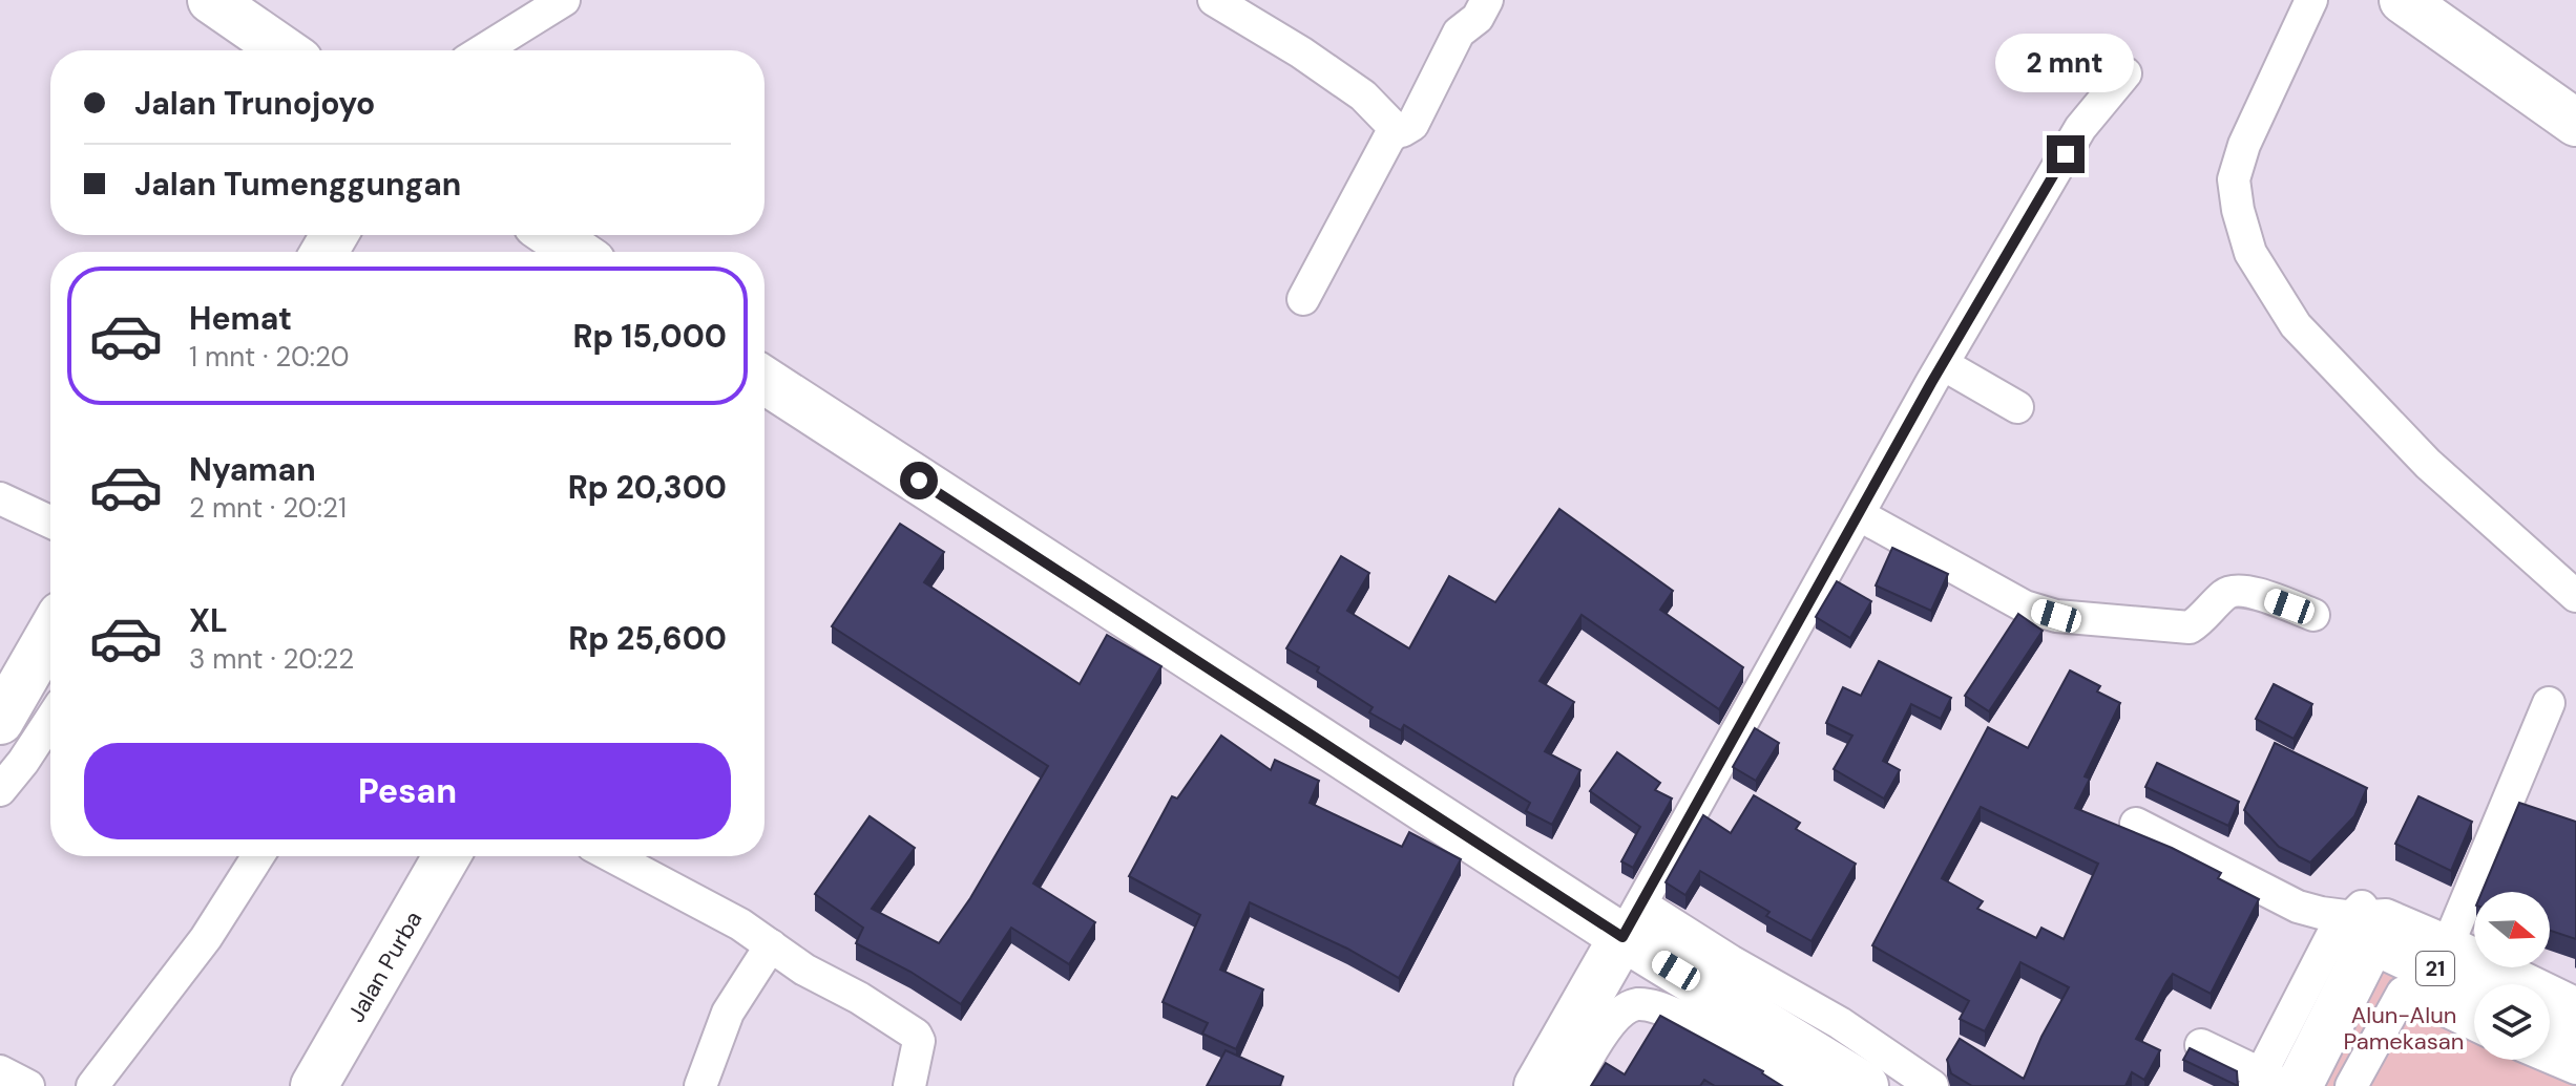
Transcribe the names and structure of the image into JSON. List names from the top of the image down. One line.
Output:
{"streets":{"main road":["Jalan Purba","21"]},"parks":["Alun-Alun Pamekasan"],"north":"right","page":{"bubble":"2 mnt","banner":["Jalan Trunojoyo","Jalan Tumenggungan"],"list":[{"name":"Hemat","note":"1 mnt · 20:20","value":"Rp 15,000"},{"name":"Nyaman","note":"2 mnt · 20:21","value":"Rp 20,300"},{"name":"XL","note":"3 mnt · 20:22","value":"Rp 25,600"}],"buttons":"Pesan"}}
